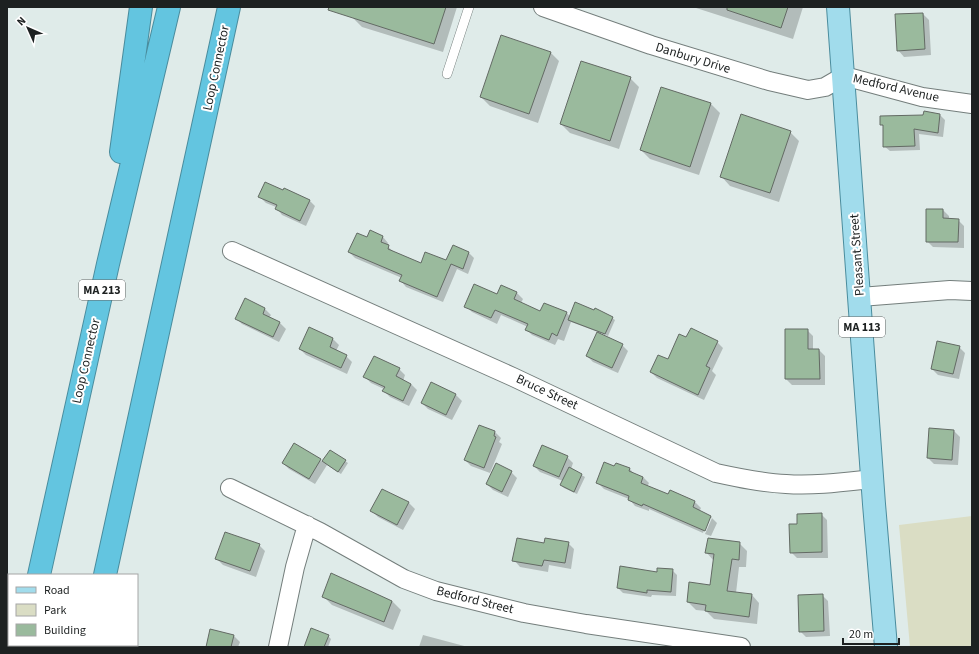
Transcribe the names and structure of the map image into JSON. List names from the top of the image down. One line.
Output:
{"streets":{"highway":["Loop Connector","MA 213"],"main road":["Pleasant Street","MA 113"],"street":["Danbury Drive","Medford Avenue","Bruce Street","Bedford Street"]},"crossings":[["Danbury Drive","Medford Avenue"],["Danbury Drive","Pleasant Street"],["Medford Avenue","Pleasant Street"],["Pleasant Street","Bruce Street"]],"legend":["Road","Park","Building"],"scale_bar":"20 m","north":"top left"}
